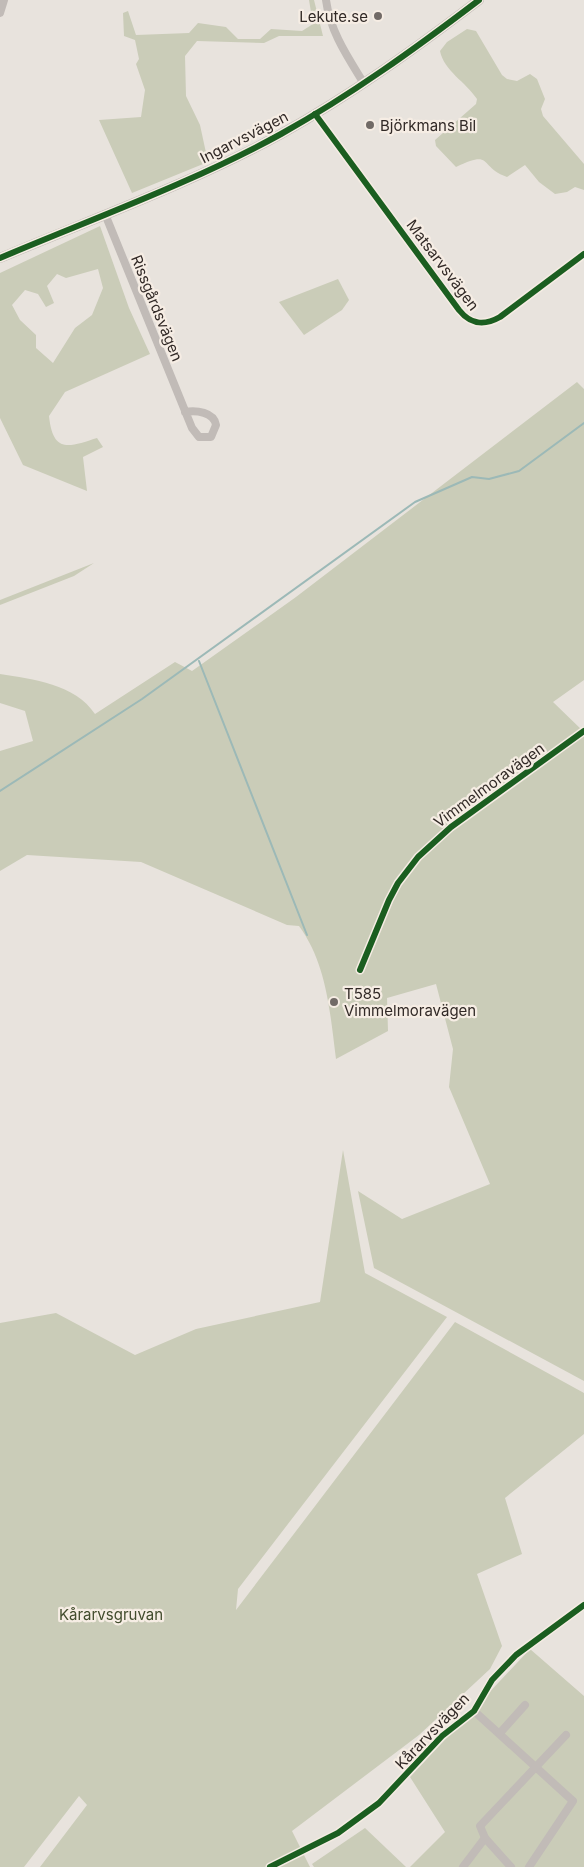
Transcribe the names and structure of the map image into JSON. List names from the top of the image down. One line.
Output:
{"streets":{"street":["Ingarvsvägen","Matsarvsvägen","Rissgårdsvägen","Vimmelmoravägen","Kårarvsvägen"]},"crossings":[["Ingarvsvägen","Matsarvsvägen"],["Ingarvsvägen","Rissgårdsvägen"]],"parks":["Kårarvsgruvan"],"places":["Lekute.se","Björkmans Bil","T585 Vimmelmoravägen"]}
